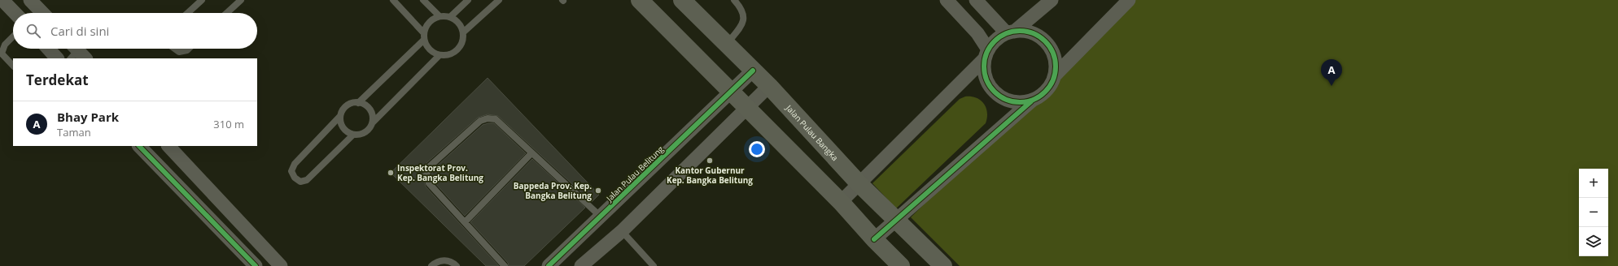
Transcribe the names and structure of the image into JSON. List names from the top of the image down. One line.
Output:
{"streets":{"main road":["Jalan Pulau Bangka"],"street":["Jalan Pulau Belitung"]},"crossings":[["Jalan Pulau Bangka","Jalan Pulau Belitung"]],"places":["Kantor Gubernur Kep. Bangka Belitung","Inspektorat Prov. Kep. Bangka Belitung","Bappeda Prov. Kep. Bangka Belitung"],"page":{"search":"Cari di sini","heading":"Terdekat","pins":"A","list":[{"mark":"A","name":"Bhay Park","note":"Taman","value":"310 m"}],"map_buttons":["+","−"]}}
